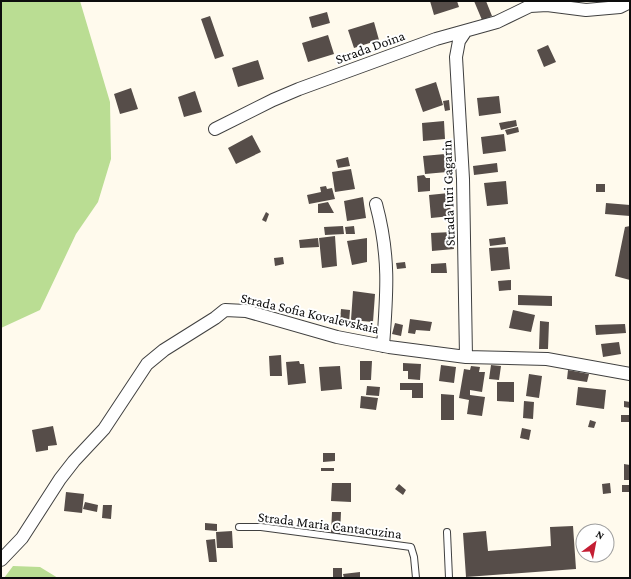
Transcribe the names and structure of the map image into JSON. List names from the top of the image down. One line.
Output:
{"streets":{"street":["Strada Doina","Strada Iuri Gagarin","Strada Sofia Kovalevskaia"],"lane":["Strada Maria Cantacuzina"]},"crossings":[["Strada Doina","Strada Iuri Gagarin"],["Strada Iuri Gagarin","Strada Sofia Kovalevskaia"]],"north":"top right"}
